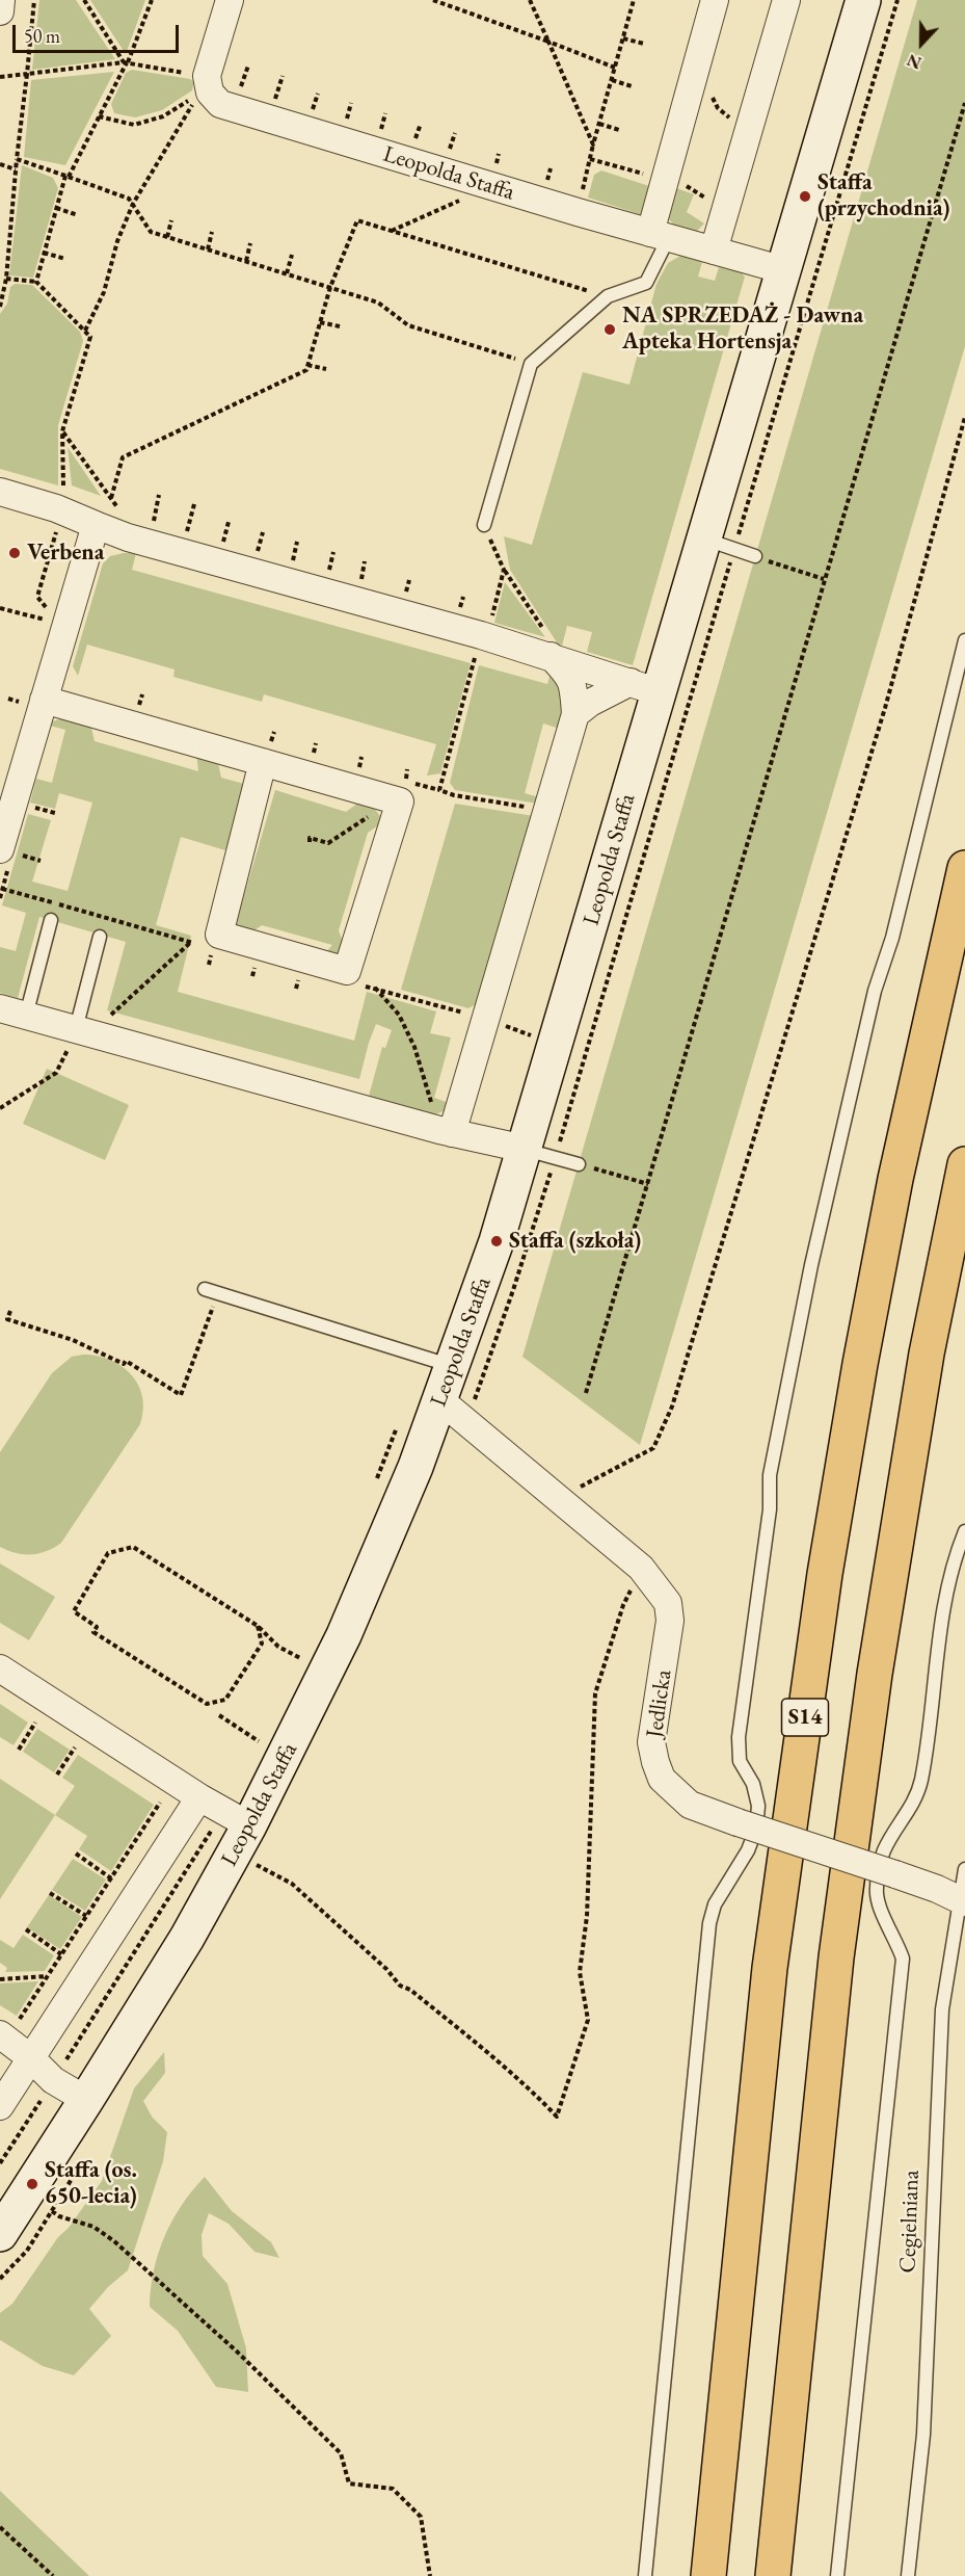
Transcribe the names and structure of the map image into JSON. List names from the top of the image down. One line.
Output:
{"streets":{"highway":["S14"],"street":["Leopolda Staffa","Jedlicka"],"lane":["Cegielniana"]},"crossings":[["Leopolda Staffa","Jedlicka"],["Jedlicka","Cegielniana"]],"places":["Staffa (przychodnia)","NA SPRZEDAŻ - Dawna Apteka Hortensja","Verbena","Staffa (szkoła)","Staffa (os. 650-lecia)"],"scale_bar":"50 m","north":"bottom"}
